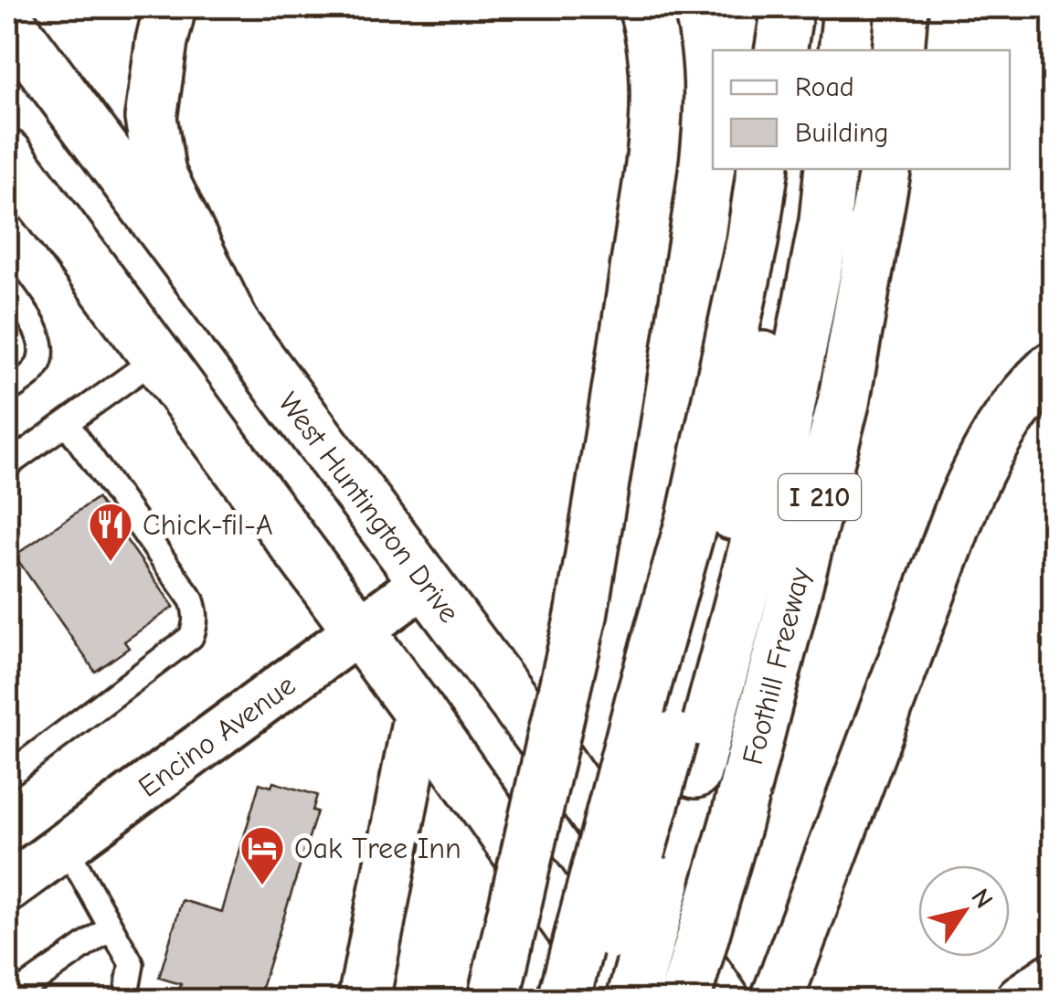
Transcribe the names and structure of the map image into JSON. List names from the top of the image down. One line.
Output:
{"streets":{"main road":["I 210","West Huntington Drive","Foothill Freeway"],"street":["Encino Avenue"]},"crossings":[["West Huntington Drive","Encino Avenue"]],"places":{"restaurant":["Chick-fil-A"],"hotel":["Oak Tree Inn"]},"legend":["Road","Building"],"north":"top right"}
